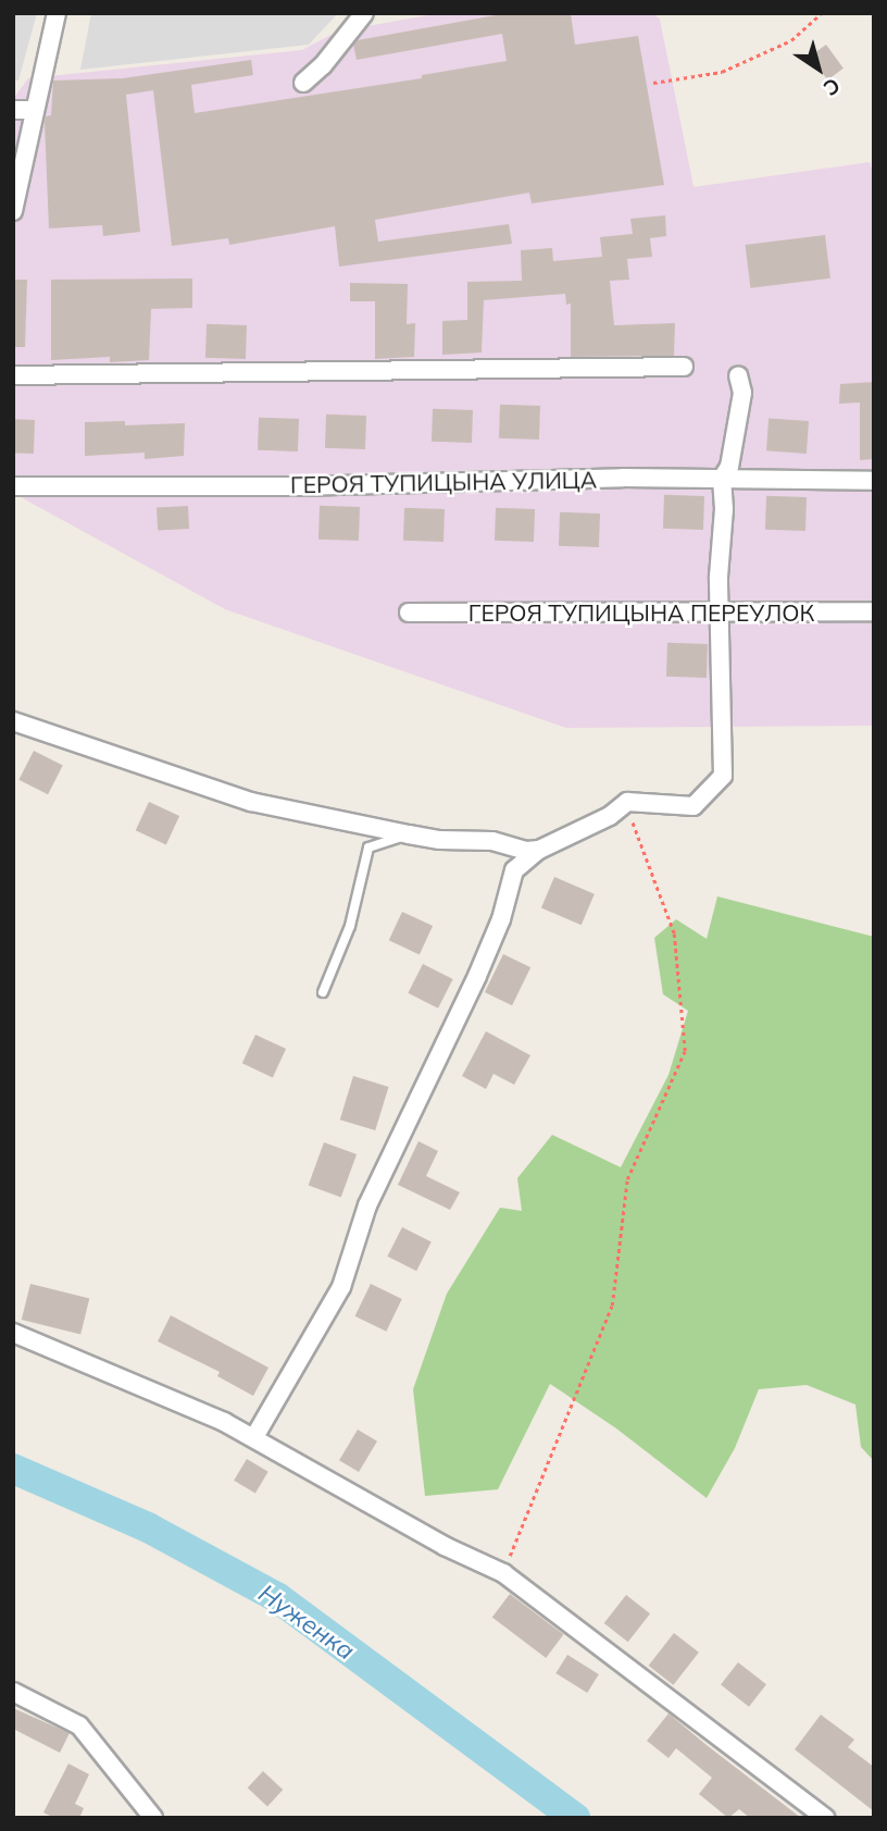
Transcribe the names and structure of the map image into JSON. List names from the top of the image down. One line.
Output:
{"streets":{"street":["ГЕРОЯ ТУПИЦЫНА УЛИЦА","ГЕРОЯ ТУПИЦЫНА ПЕРЕУЛОК"]},"water":["Нуженка"],"north":"bottom right"}
